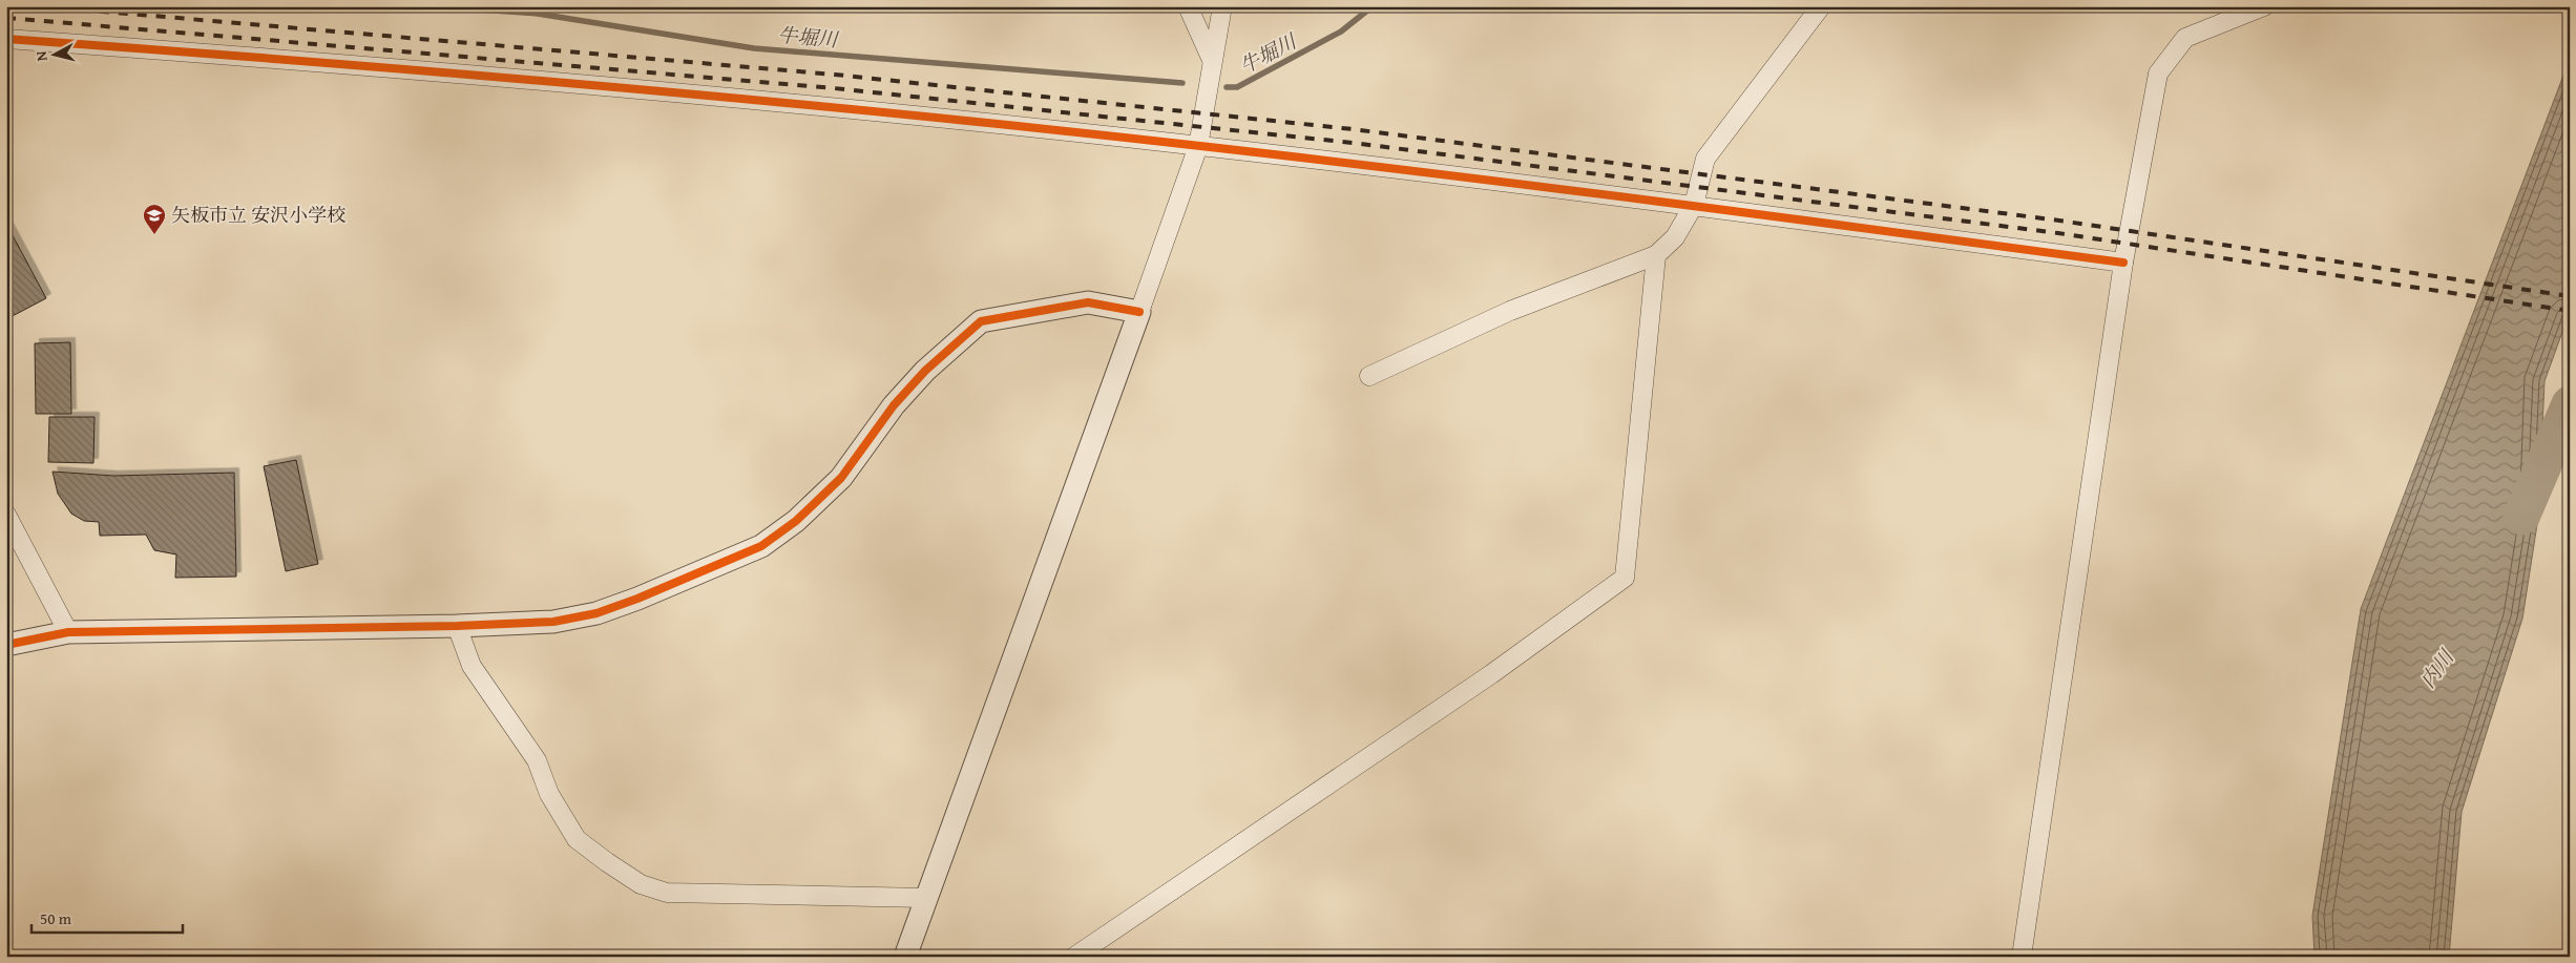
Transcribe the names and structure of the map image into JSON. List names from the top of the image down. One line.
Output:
{"water":["牛堀川","内川"],"places":{"school or university":["矢板市立 安沢小学校"]},"scale_bar":"50 m","north":"left"}
